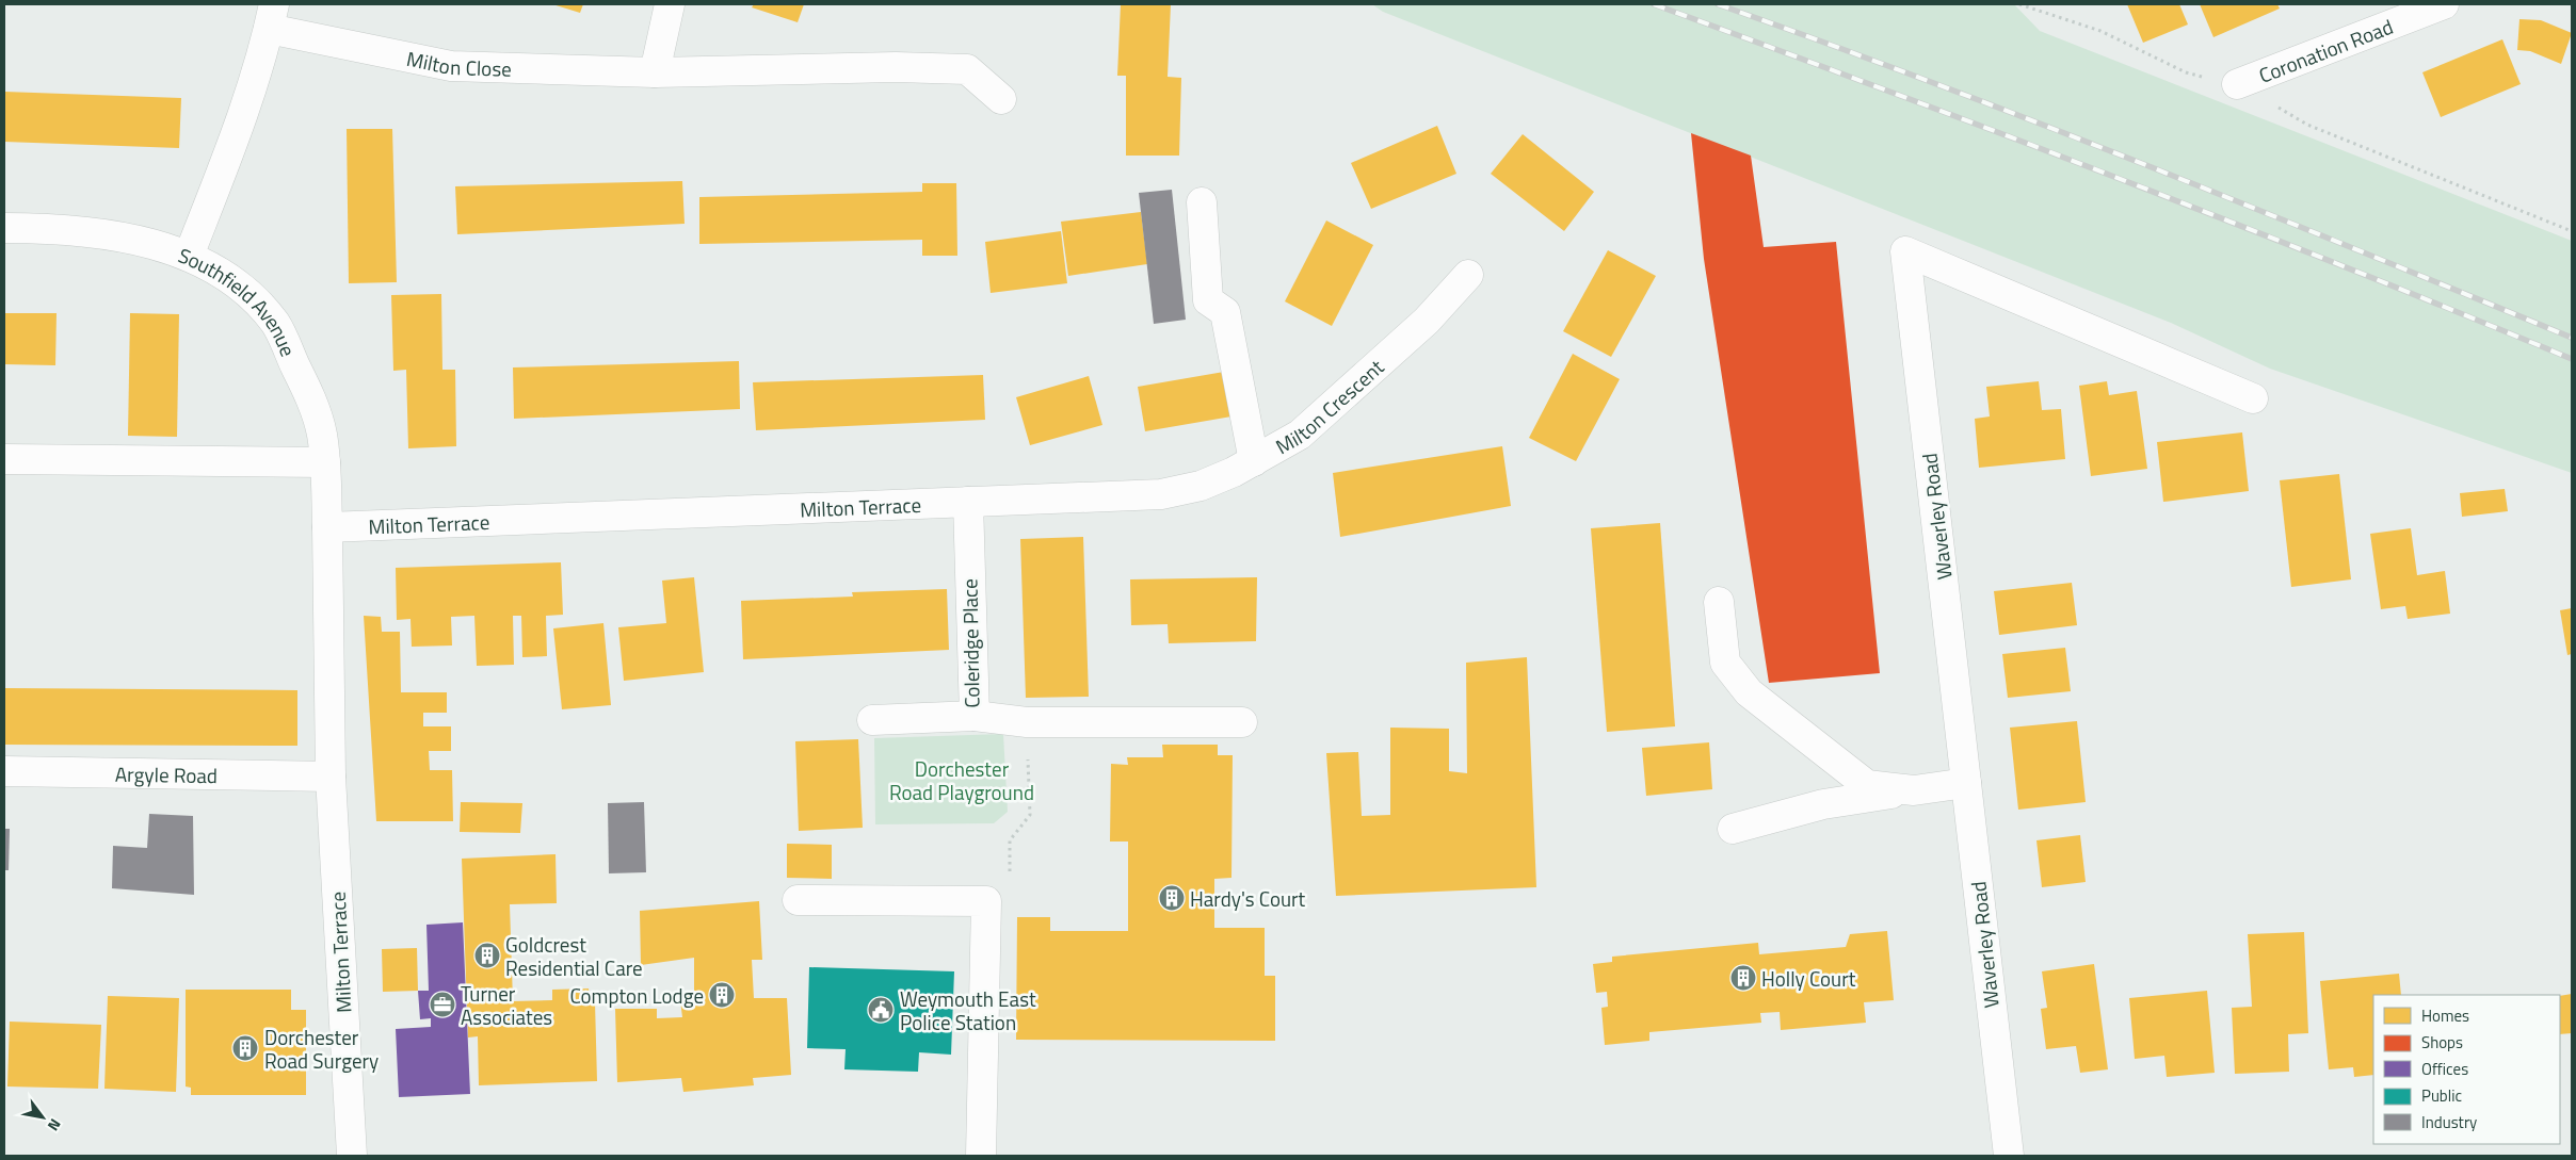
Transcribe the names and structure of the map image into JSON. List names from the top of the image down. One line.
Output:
{"streets":{"street":["Coronation Road","Milton Close","Southfield Avenue","Milton Crescent","Milton Terrace","Waverley Road","Coleridge Place","Argyle Road"]},"crossings":[["Milton Close","Southfield Avenue"],["Southfield Avenue","Milton Terrace"],["Milton Crescent","Milton Terrace"],["Milton Terrace","Coleridge Place"],["Milton Terrace","Argyle Road"]],"parks":["Dorchester Road Playground"],"places":{"building":["Hardy's Court","Goldcrest Residential Care","Holly Court","Compton Lodge","Dorchester Road Surgery"],"office":["Turner Associates"],"public building":["Weymouth East Police Station"]},"legend":["Homes","Shops","Offices","Public","Industry"],"north":"bottom right"}
